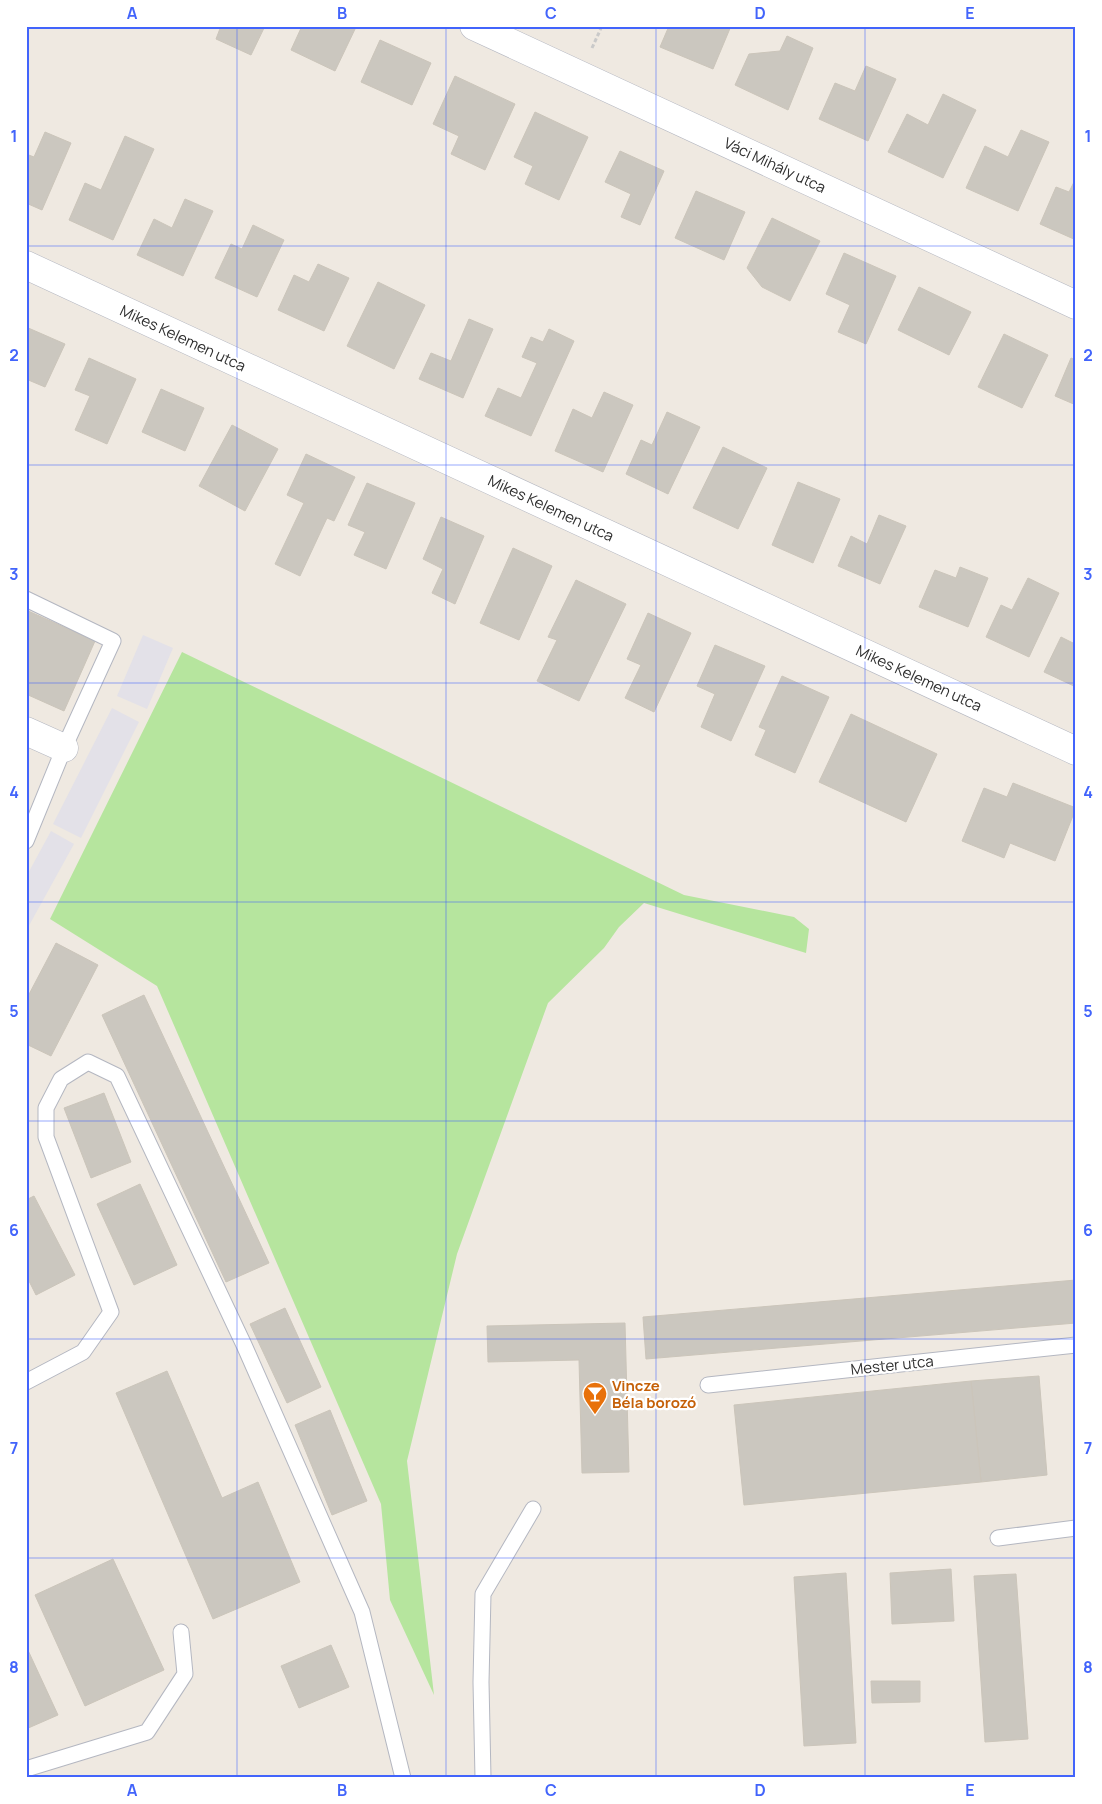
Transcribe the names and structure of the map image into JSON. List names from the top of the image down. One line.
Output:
{"streets":{"street":["Váci Mihály utca","Mikes Kelemen utca"],"lane":["Mester utca"]},"places":{"bar":["Vincze Béla borozó"]},"grid":{"columns":["A","B","C","D","E"],"rows":["1","2","3","4","5","6","7","8"]}}
